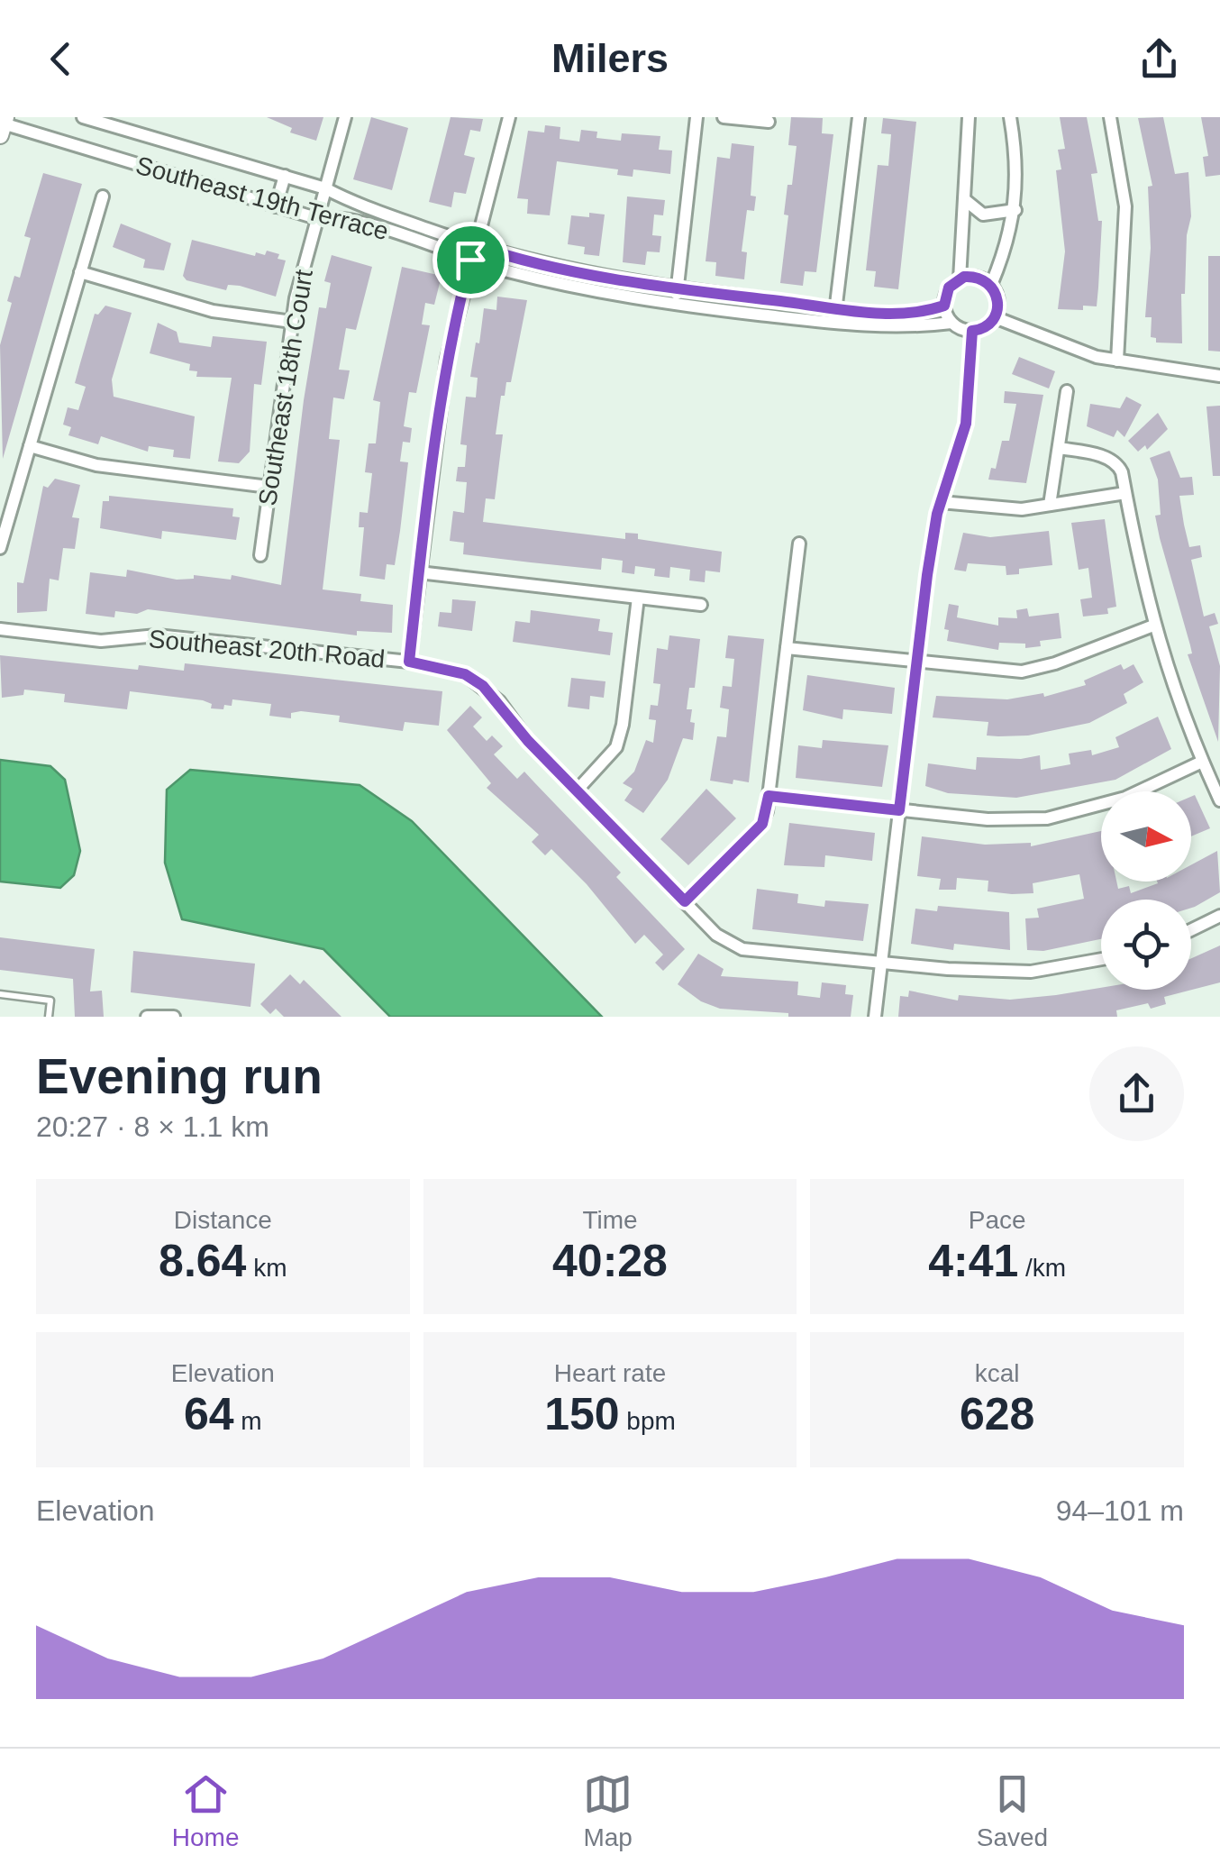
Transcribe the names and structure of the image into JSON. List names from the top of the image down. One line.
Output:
{"streets":{"street":["Southeast 19th Terrace","Southeast 18th Court","Southeast 20th Road"]},"crossings":[["Southeast 19th Terrace","Southeast 18th Court"]],"north":"right","page":{"header":"Milers","heading":["Evening run","20:27 · 8 × 1.1 km"],"stats":[["Distance","8.64 km"],["Time","40:28"],["Pace","4:41 /km"],["Elevation","64 m"],["Heart rate","150 bpm"],["kcal","628"]],"chart":["Elevation","94–101 m"],"tabs":["Home","Map","Saved"]}}
